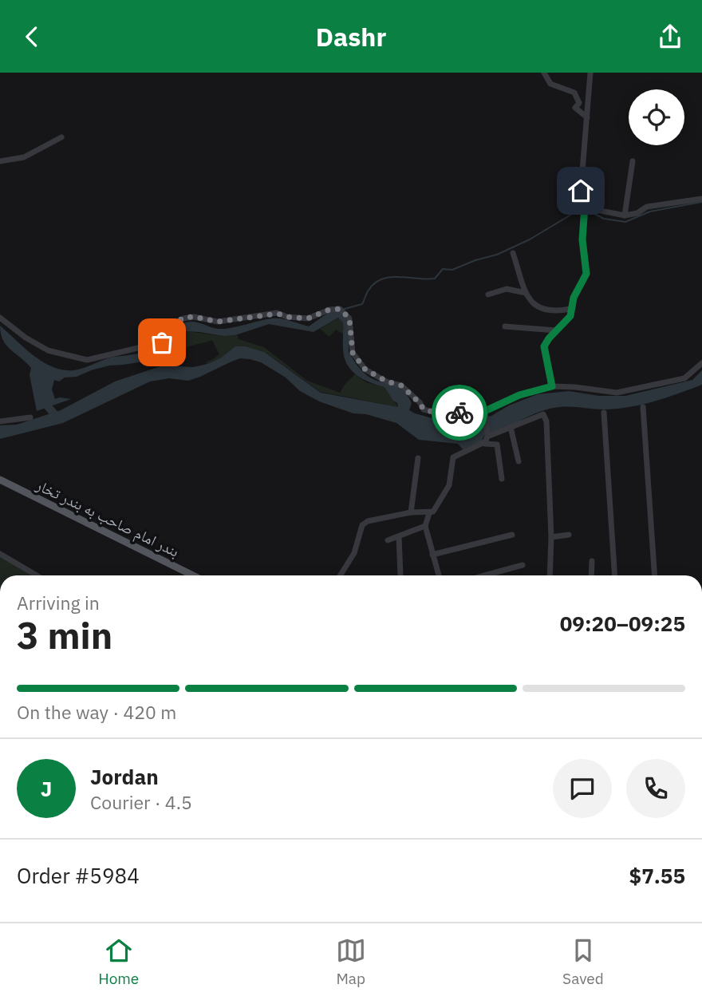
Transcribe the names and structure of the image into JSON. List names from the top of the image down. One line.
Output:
{"streets":{"main road":["بندر امام صاحب به بندر تخار"]},"page":{"header":"Dashr","heading":["3 min","Arriving in","09:20–09:25"],"panel":["Jordan","Courier · 4.5","Order #5984","$7.55"],"bar":"On the way · 420 m","round":"J","tabs":["Home","Map","Saved"]}}
